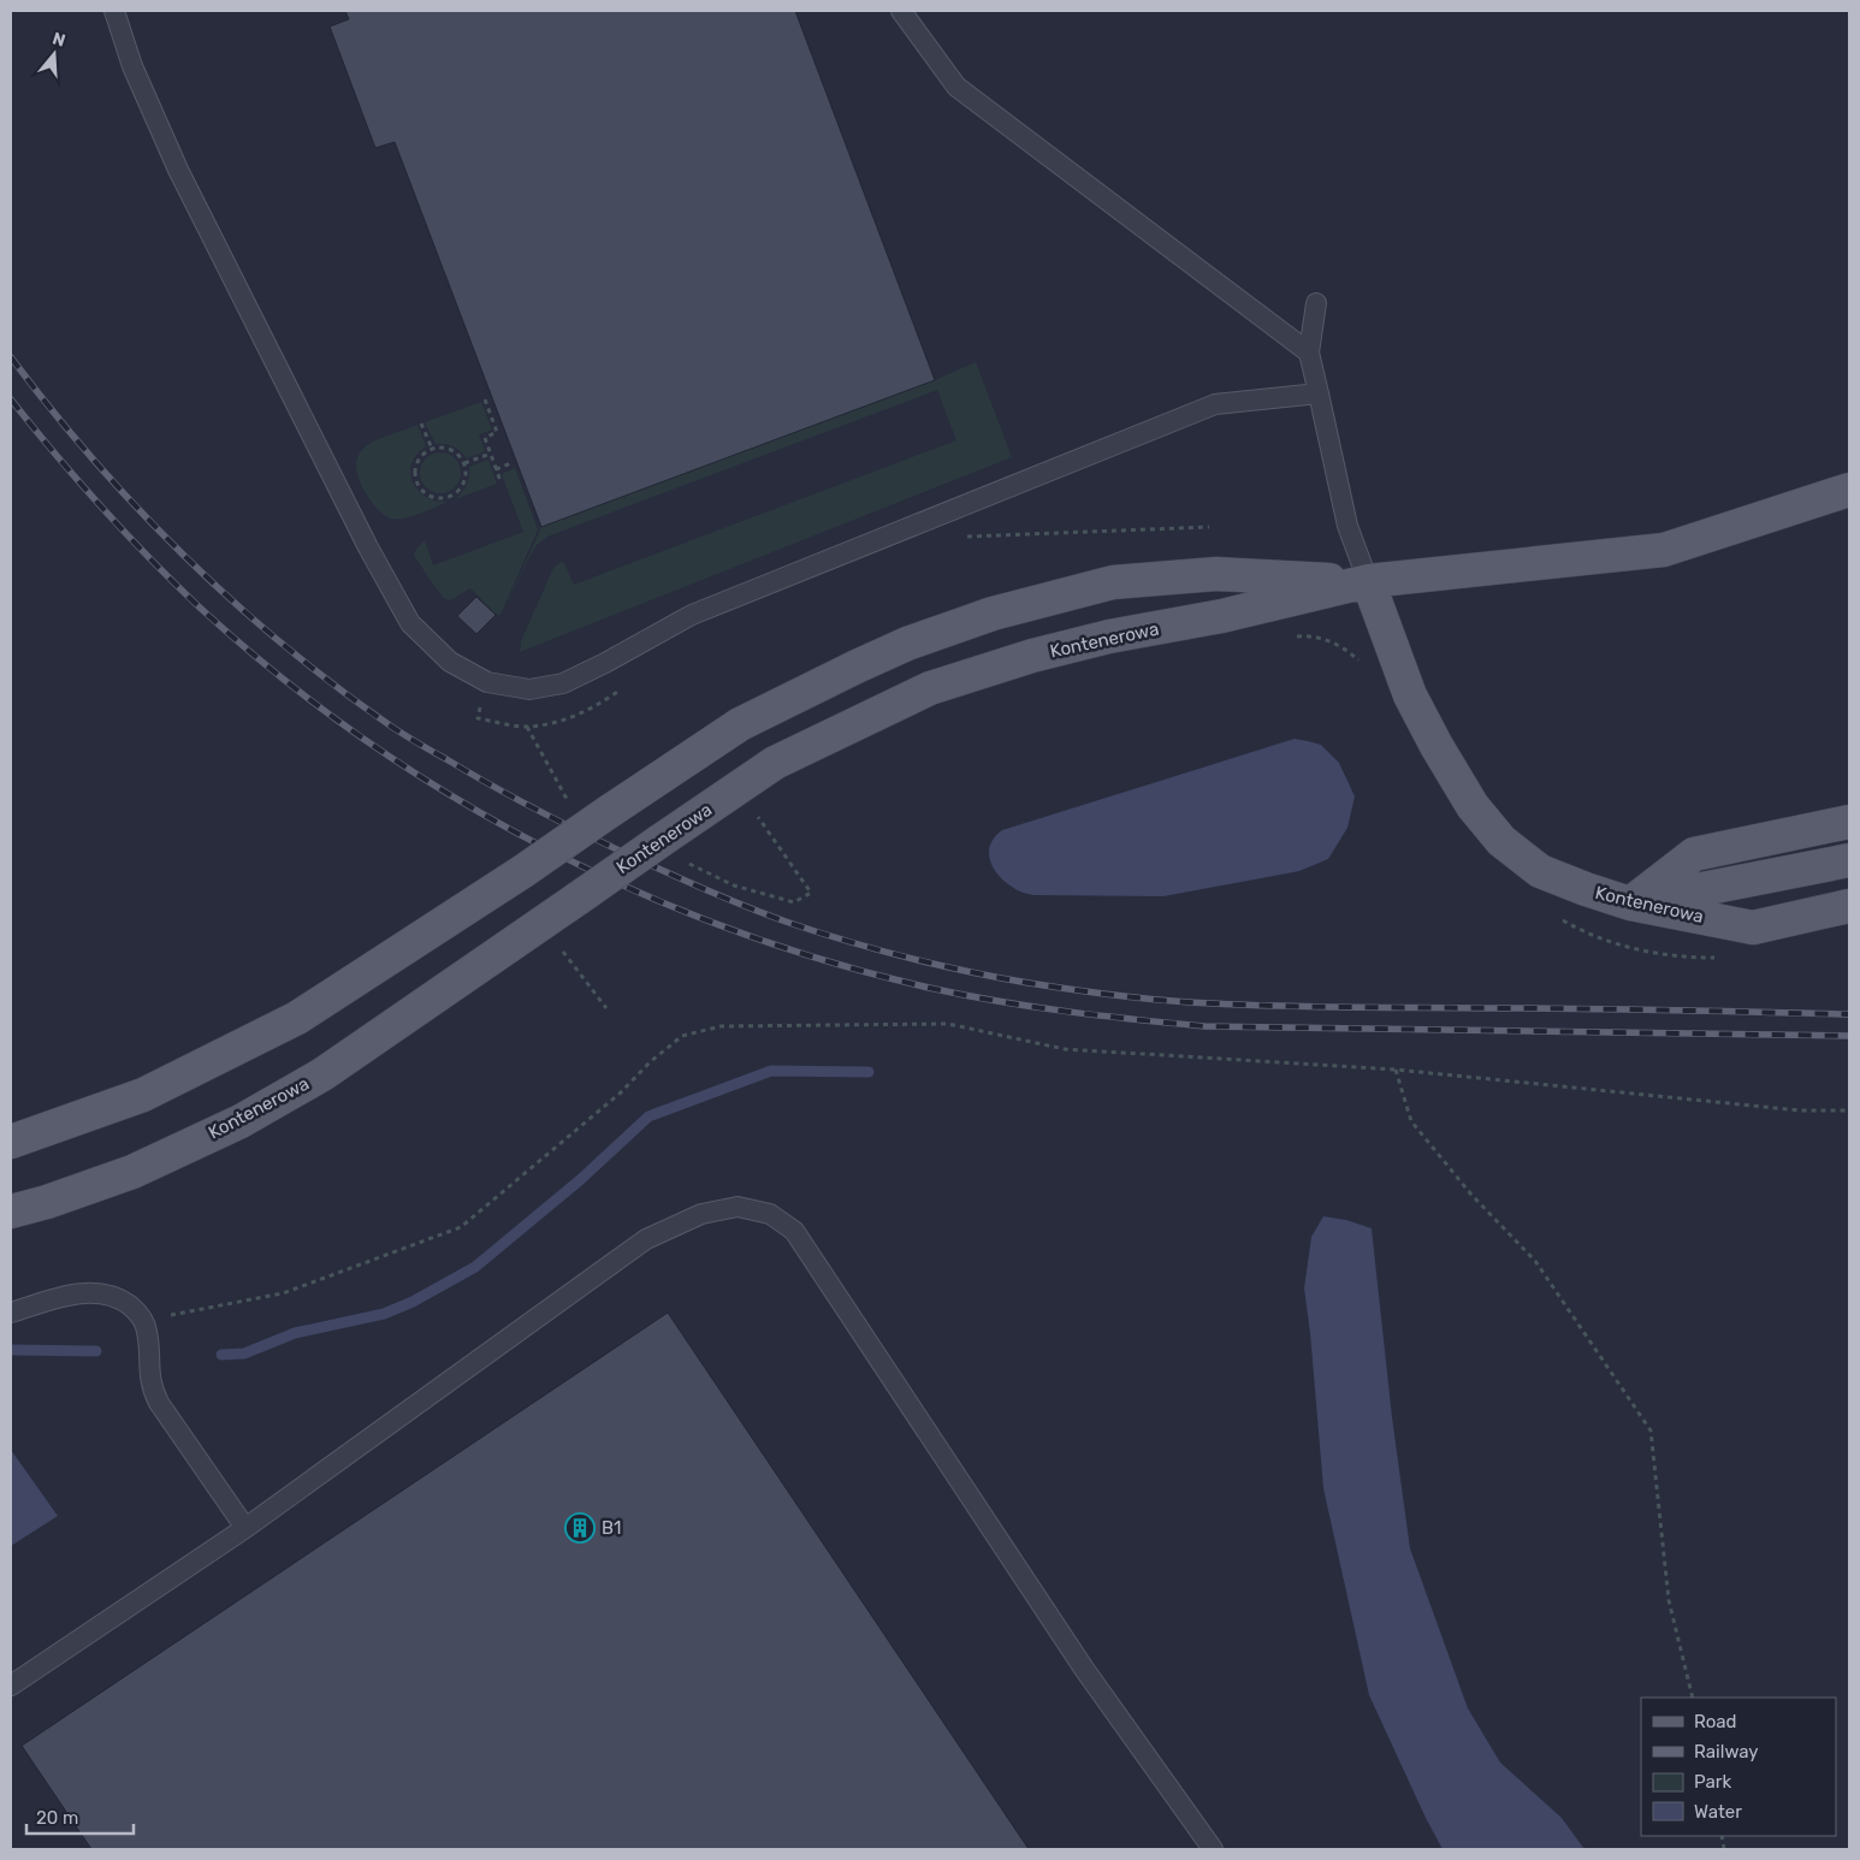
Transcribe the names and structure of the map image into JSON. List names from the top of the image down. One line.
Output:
{"streets":{"main road":["Kontenerowa"]},"places":{"building":["B1"]},"legend":["Road","Railway","Park","Water"],"scale_bar":"20 m","north":"top"}
